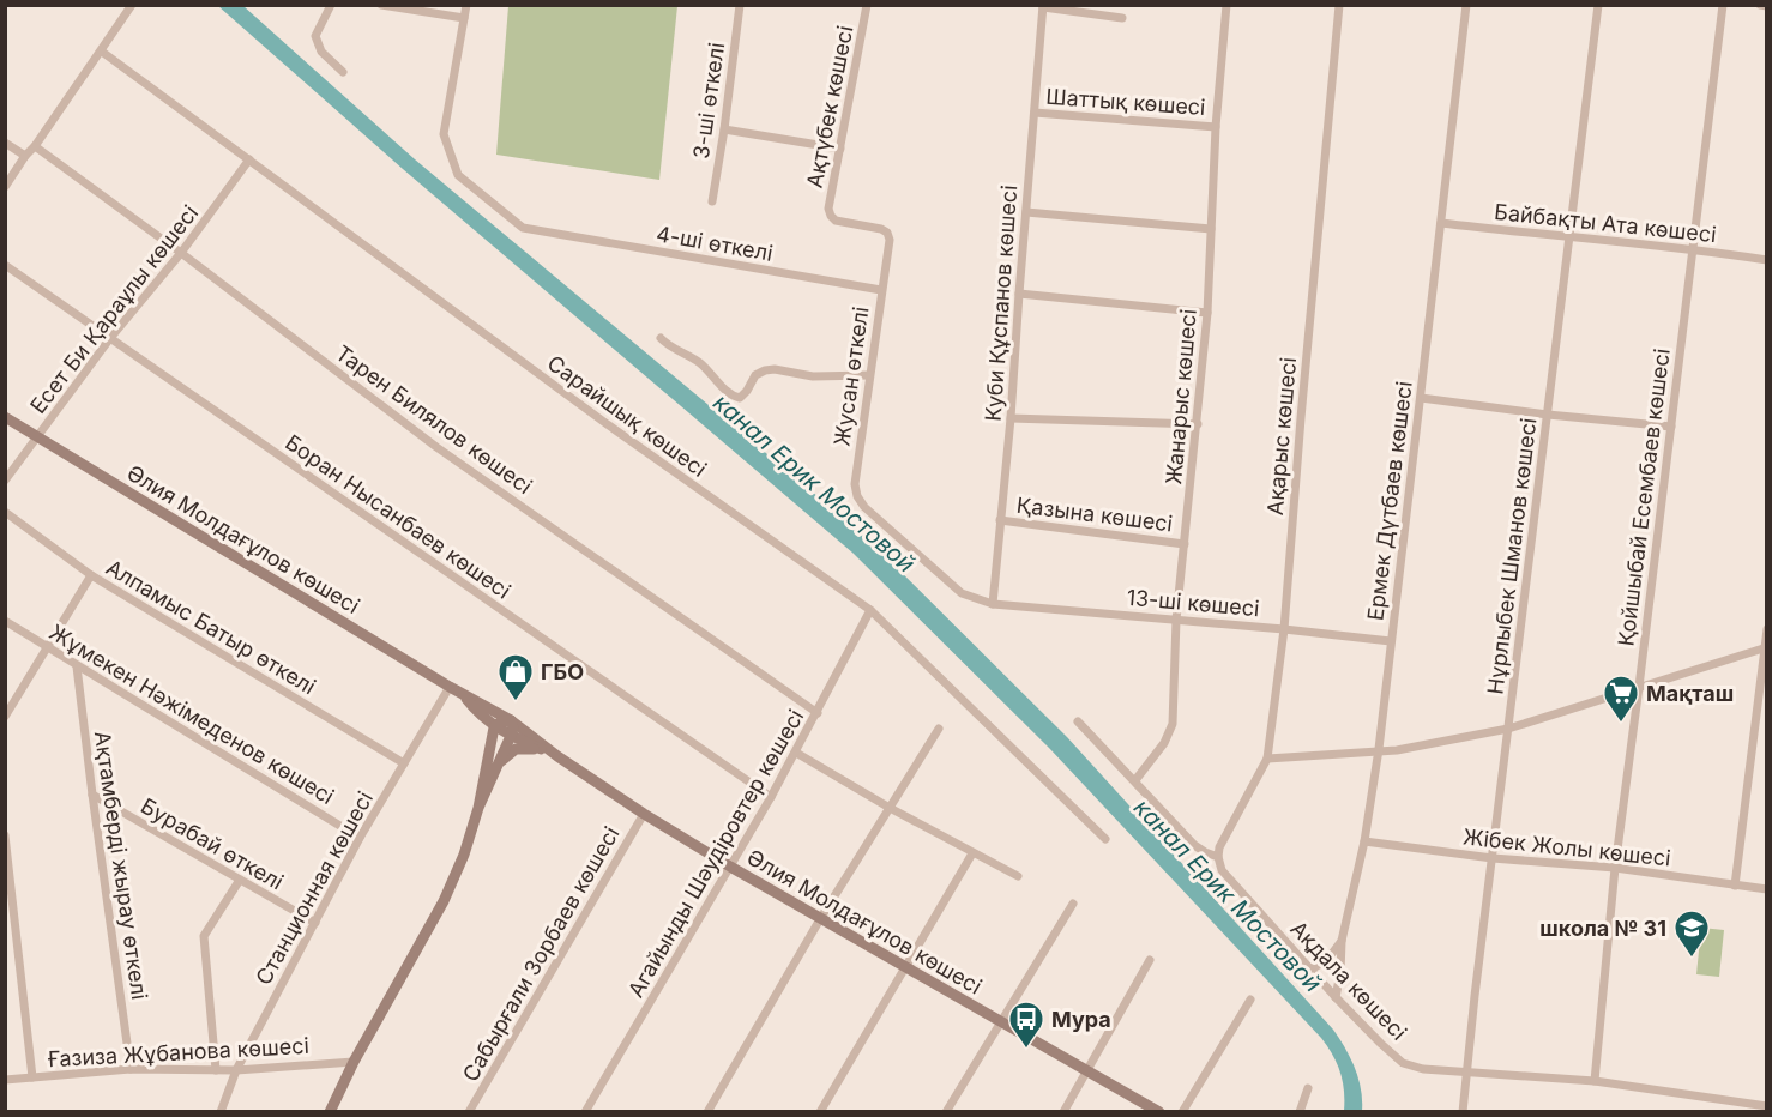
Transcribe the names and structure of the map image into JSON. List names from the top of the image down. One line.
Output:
{"streets":{"main road":["Әлия Молдағұлов көшесі"],"street":["3-шi өткелi","Шаттық көшесі","Ақтүбек көшесi","Байбақты Ата көшесі","4-шi өткелi","Куби Құспанов көшесi","Есет Би Қараұлы көшесі","Жусан өткелі","Жанарыс көшесі","Сарайшық көшесі","Тарен Билялов көшесі","Ақарыс көшесi","Қойшыбай Есембаев көшесі","Ермек Дүтбаев көшесi","Қазына көшесі","Боран Нысанбаев көшесі","Нұрлыбек Шманов көшесі","13-ші көшесi","Алпамыс Батыр өткелі","Жұмекен Нәжімеденов көшесі","Бурабай өткелі","Жібек Жолы көшесі","Агайынды Шәудіровтер көшесi","Ақтамберді жырау өткелі","Станционная көшесі","Сабырғали Зорбаев көшесі","Ақдала көшесі","Ғазиза Жұбанова көшесі"]},"crossings":[["Шаттық көшесі","Куби Құспанов көшесi"],["Шаттық көшесі","Жанарыс көшесі"],["Ақтүбек көшесi","Жусан өткелі"],["Байбақты Ата көшесі","Қойшыбай Есембаев көшесі"],["Байбақты Ата көшесі","Ермек Дүтбаев көшесi"],["Байбақты Ата көшесі","Нұрлыбек Шманов көшесі"],["4-шi өткелi","Жусан өткелі"],["Куби Құспанов көшесi","Жусан өткелі"],["Куби Құспанов көшесi","Қазына көшесі"],["Куби Құспанов көшесi","13-ші көшесi"],["Есет Би Қараұлы көшесі","Сарайшық көшесі"],["Есет Би Қараұлы көшесі","Тарен Билялов көшесі"],["Есет Би Қараұлы көшесі","Боран Нысанбаев көшесі"],["Есет Би Қараұлы көшесі","Әлия Молдағұлов көшесі"],["Жусан өткелі","13-ші көшесi"],["Жанарыс көшесі","Қазына көшесі"],["Жанарыс көшесі","13-ші көшесi"],["Жанарыс көшесі","Ақдала көшесі"],["Сарайшық көшесі","Агайынды Шәудіровтер көшесi"],["Тарен Билялов көшесі","Агайынды Шәудіровтер көшесi"],["Ақарыс көшесi","13-ші көшесi"],["Ақарыс көшесi","Ақдала көшесі"],["Қойшыбай Есембаев көшесі","Жібек Жолы көшесі"],["Қойшыбай Есембаев көшесі","Ақдала көшесі"],["Ермек Дүтбаев көшесi","13-ші көшесi"],["Ермек Дүтбаев көшесi","Жібек Жолы көшесі"],["Ермек Дүтбаев көшесi","Ақдала көшесі"],["Боран Нысанбаев көшесі","Агайынды Шәудіровтер көшесi"],["Әлия Молдағұлов көшесі","Агайынды Шәудіровтер көшесi"],["Әлия Молдағұлов көшесі","Станционная көшесі"],["Әлия Молдағұлов көшесі","Сабырғали Зорбаев көшесі"],["Нұрлыбек Шманов көшесі","Жібек Жолы көшесі"],["Нұрлыбек Шманов көшесі","Ақдала көшесі"],["Алпамыс Батыр өткелі","Станционная көшесі"],["Жұмекен Нәжімеденов көшесі","Ақтамберді жырау өткелі"],["Жұмекен Нәжімеденов көшесі","Станционная көшесі"],["Бурабай өткелі","Ақтамберді жырау өткелі"],["Бурабай өткелі","Станционная көшесі"],["Ақтамберді жырау өткелі","Ғазиза Жұбанова көшесі"],["Станционная көшесі","Ғазиза Жұбанова көшесі"]],"water":["канал Ерик Мостовой"],"places":{"shop":["ГБО"],"supermarket":["Мақташ"],"school or university":["школа № 31"],"bus stop":["Мура"]}}
